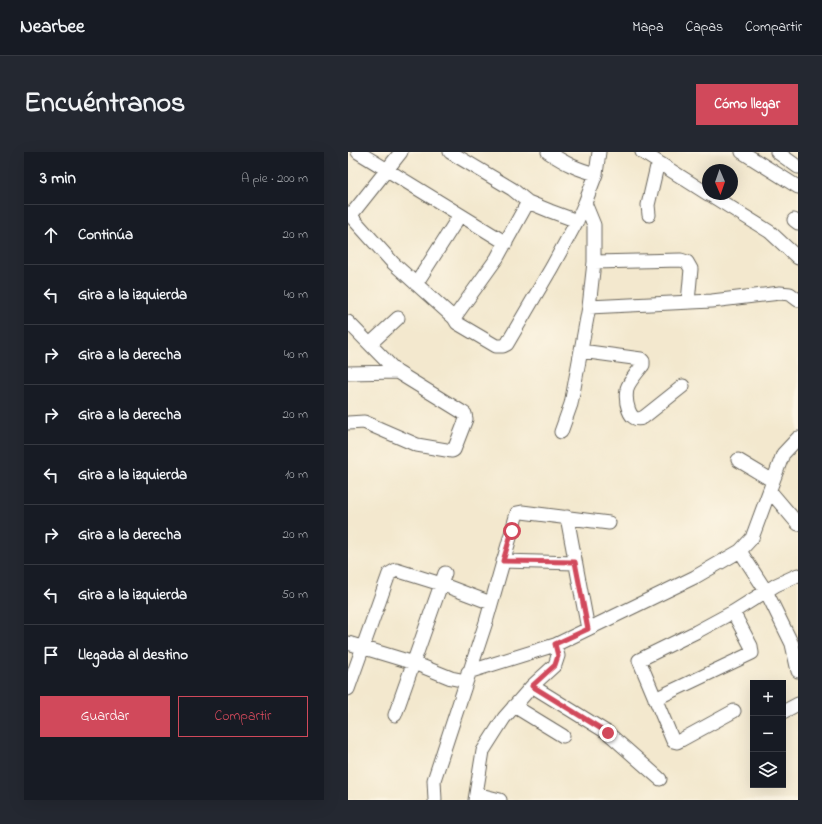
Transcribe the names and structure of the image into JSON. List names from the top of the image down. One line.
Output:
{"north":"bottom","page":{"header":"Nearbee","nav":["Mapa","Capas","Compartir"],"title":"Encuéntranos","buttons":["Cómo llegar",["Guardar","Compartir"]],"heading":["3 min","A pie · 200 m"],"list":[["Continúa","20 m"],["Gira a la izquierda","40 m"],["Gira a la derecha","40 m"],["Gira a la derecha","20 m"],["Gira a la izquierda","10 m"],["Gira a la derecha","20 m"],["Gira a la izquierda","50 m"],"Llegada al destino"],"map_buttons":["+","−"]}}
